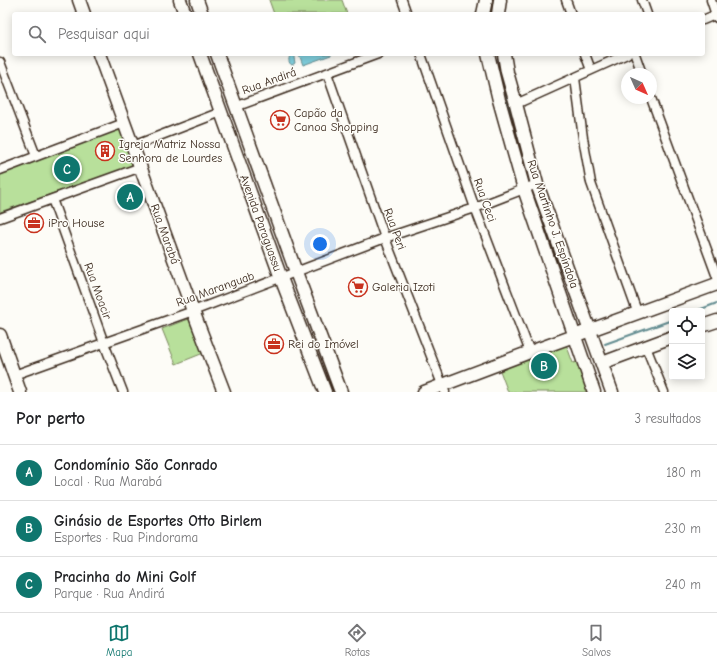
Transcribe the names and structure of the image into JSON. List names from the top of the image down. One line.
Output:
{"streets":{"main road":["Avenida Paraguassu","Rua Martinho J. Espíndola","Rua Marabá"],"street":["Rua Andirá","Rua Ceci","Rua Peri","Rua Maranguab","Rua Moacir"]},"crossings":[["Rua Andirá","Avenida Paraguassu"],["Rua Andirá","Rua Peri"],["Rua Ceci","Rua Maranguab"],["Avenida Paraguassu","Rua Maranguab"],["Rua Martinho J. Espíndola","Rua Maranguab"],["Rua Peri","Rua Maranguab"],["Rua Marabá","Rua Maranguab"],["Rua Maranguab","Rua Moacir"]],"places":{"supermarket":["Capão da Canoa Shopping","Galeria Izoti"],"building":["Igreja Matriz Nossa Senhora de Lourdes"],"office":["iPro House","Rei do Imóvel"]},"north":"bottom right","page":{"search":"Pesquisar aqui","pins":["C","A","B"],"heading":["Por perto","3 resultados"],"list":[{"mark":"A","name":"Condomínio São Conrado","note":"Local · Rua Marabá","value":"180 m"},{"mark":"B","name":"Ginásio de Esportes Otto Birlem","note":"Esportes · Rua Pindorama","value":"230 m"},{"mark":"C","name":"Pracinha do Mini Golf","note":"Parque · Rua Andirá","value":"240 m"}],"nav":["Mapa","Rotas","Salvos"]}}
